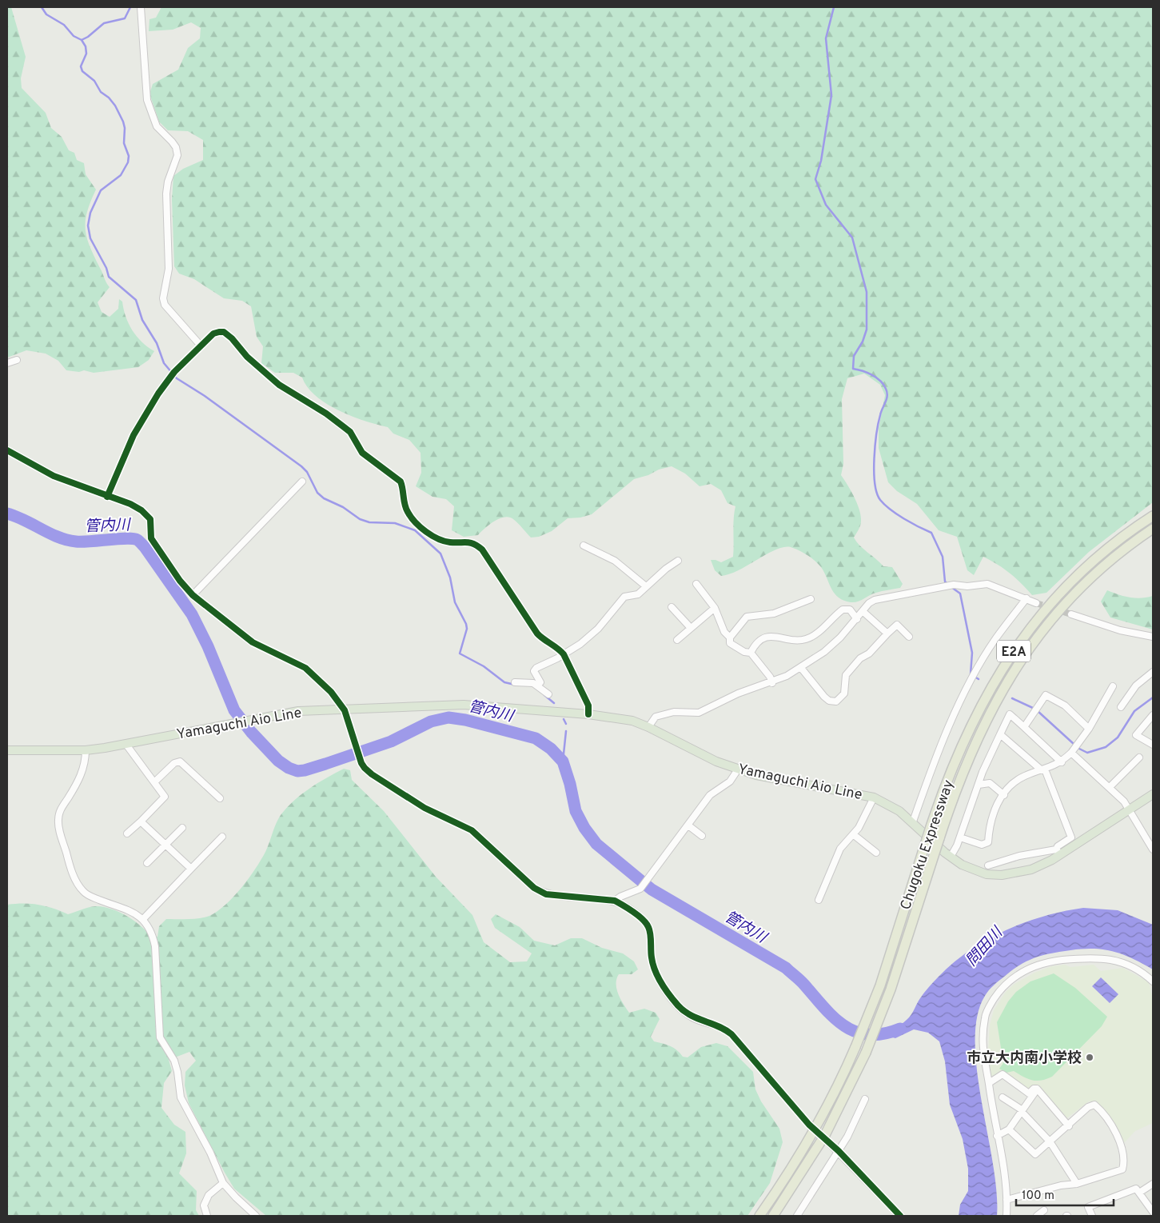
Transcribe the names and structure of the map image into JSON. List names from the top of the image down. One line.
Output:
{"streets":{"highway":["E2A","Chugoku Expressway"],"main road":["Yamaguchi Aio Line"]},"water":["管内川","問田川"],"places":["市立大内南小学校"],"scale_bar":"100 m"}
